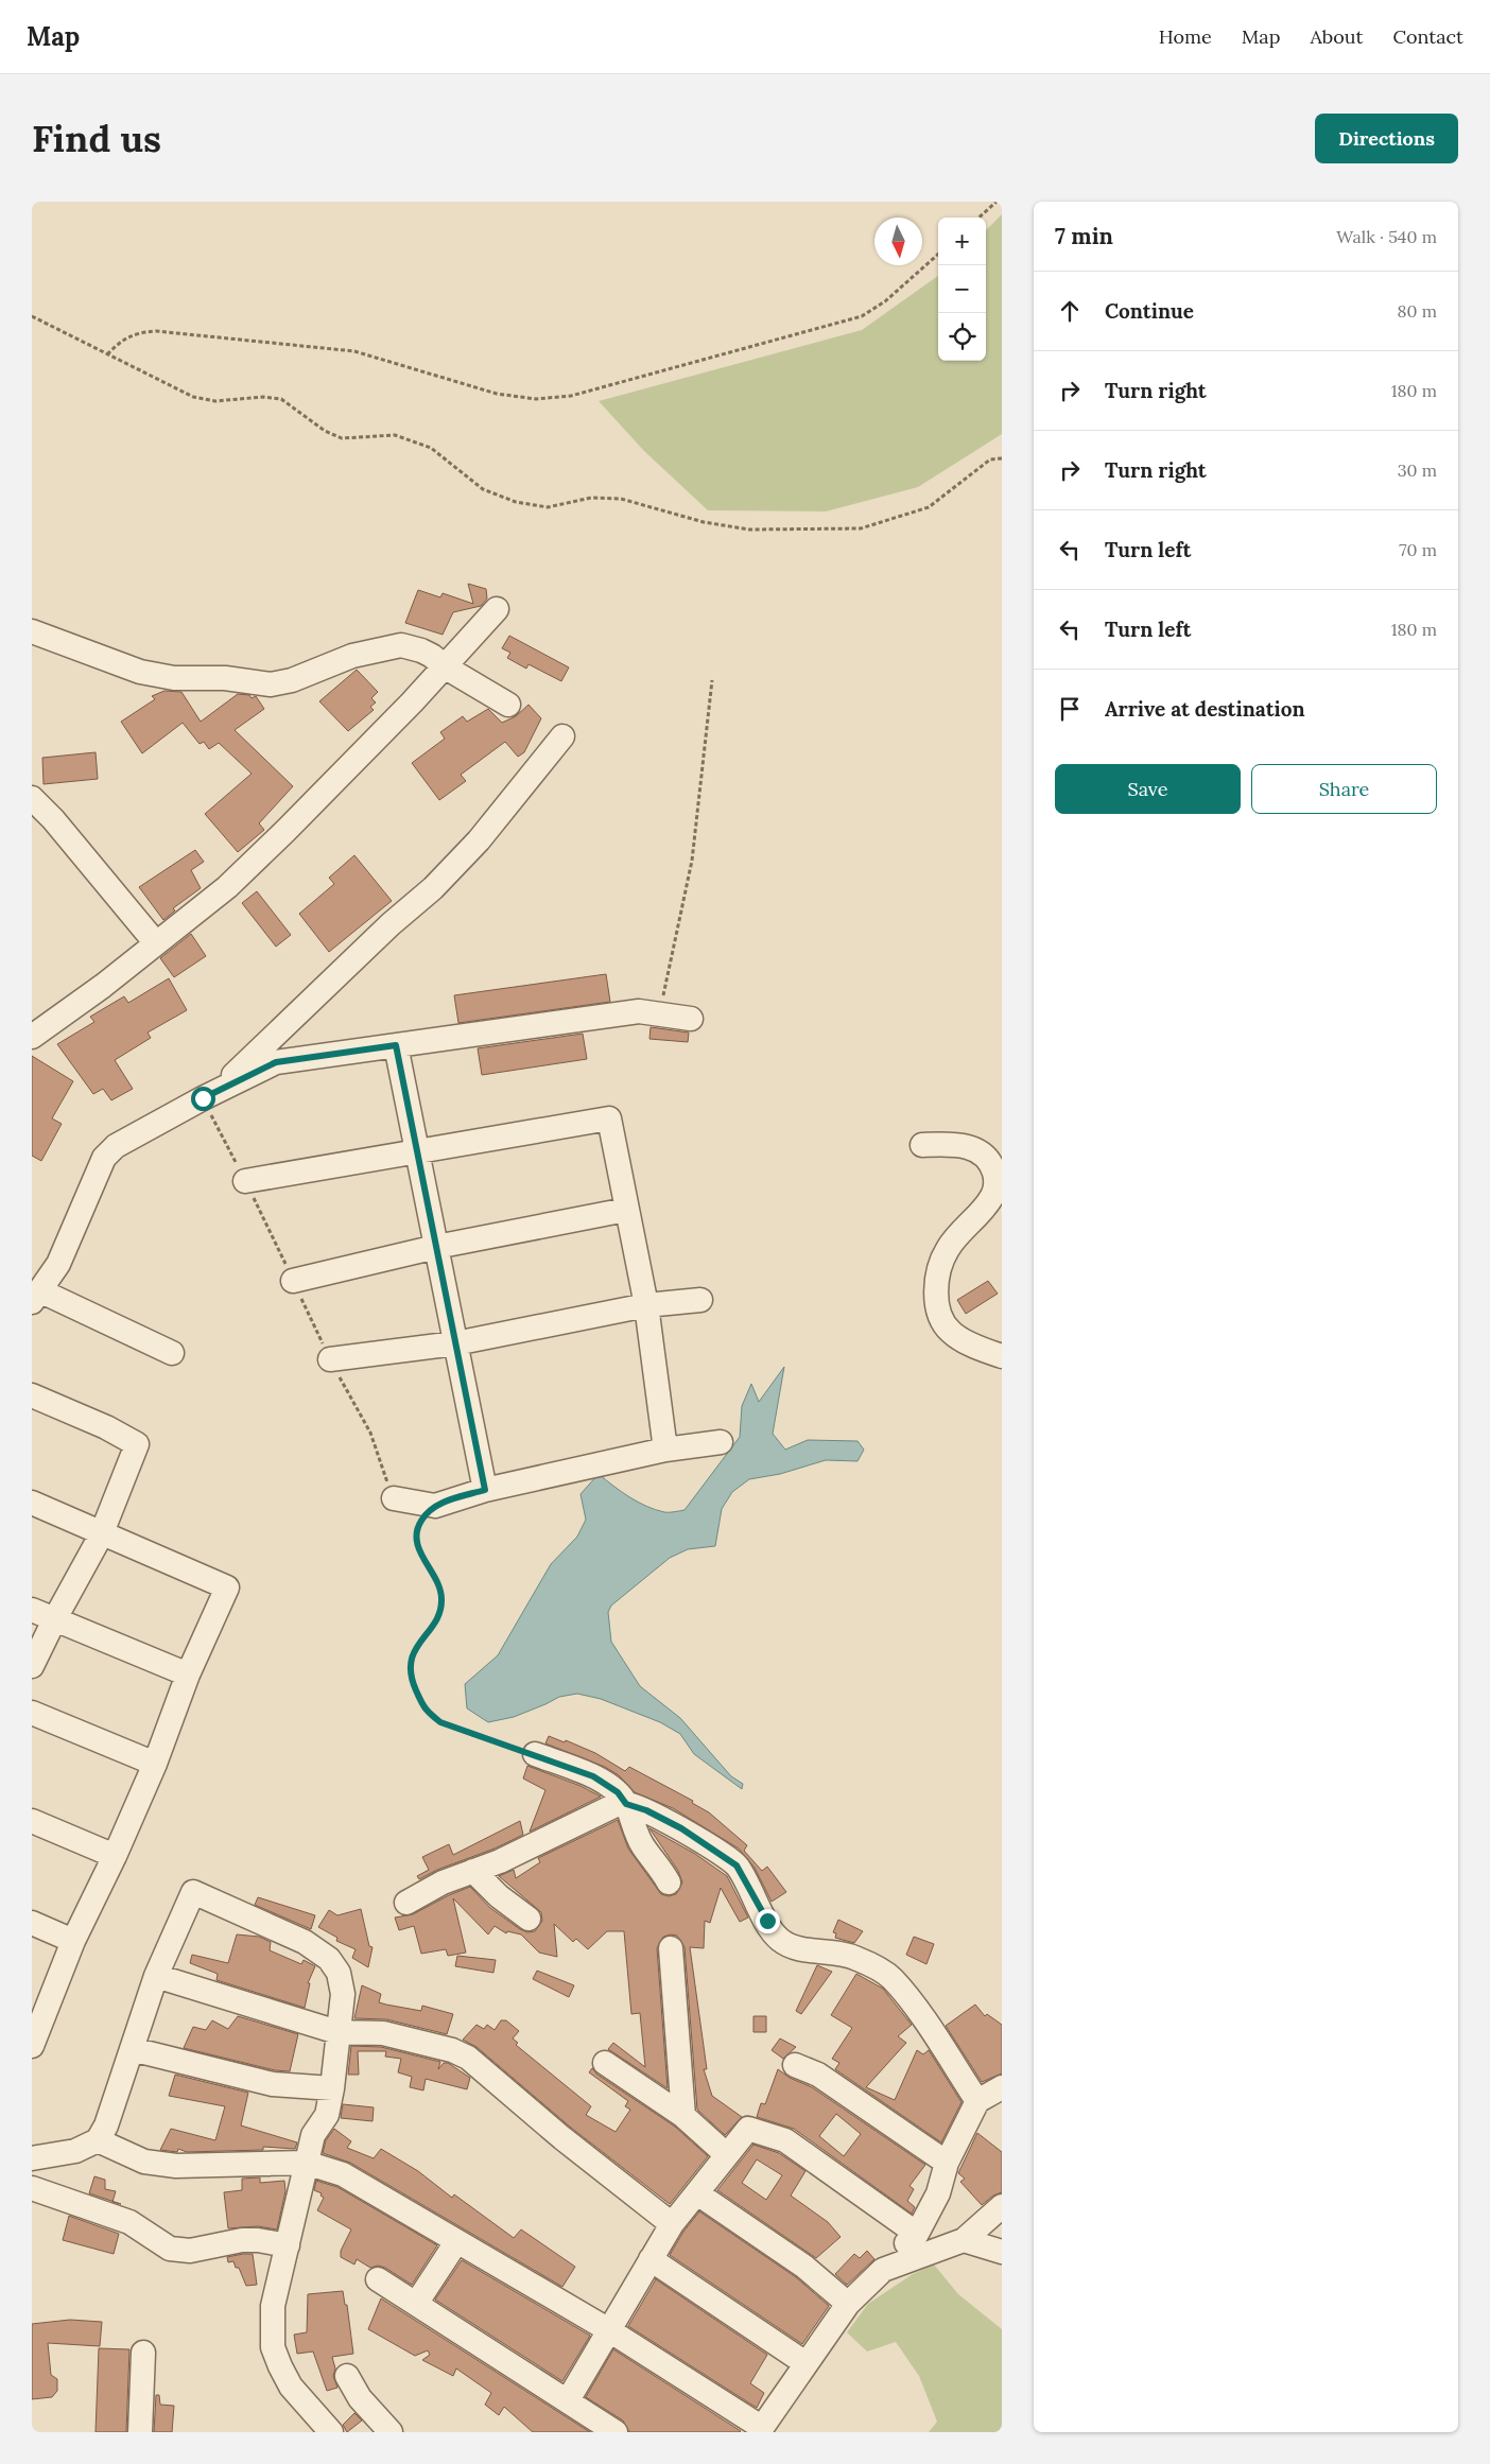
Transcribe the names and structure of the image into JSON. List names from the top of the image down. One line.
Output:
{"north":"bottom","page":{"header":"Map","nav":["Home","Map","About","Contact"],"buttons":["Directions",["Save","Share"]],"title":"Find us","heading":["7 min","Walk · 540 m"],"map_buttons":["+","−"],"list":[["Continue","80 m"],["Turn right","180 m"],["Turn right","30 m"],["Turn left","70 m"],["Turn left","180 m"],"Arrive at destination"]}}
